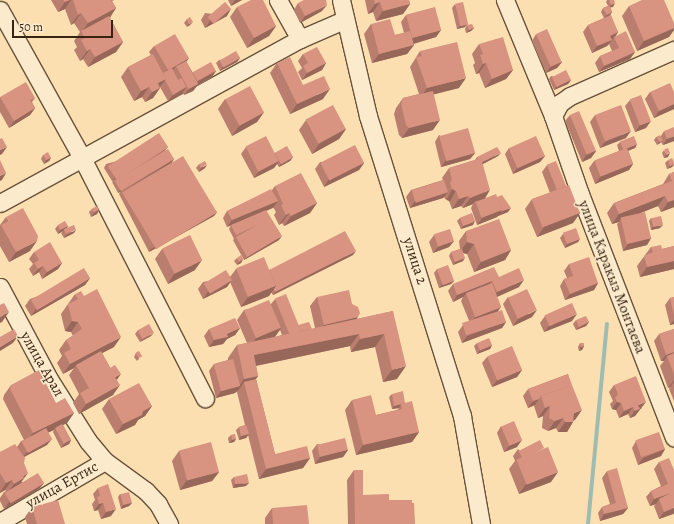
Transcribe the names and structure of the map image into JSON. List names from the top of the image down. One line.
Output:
{"streets":{"street":["улица 2","улица Каракыз Монтаева","улица Арал","улица Ертис"]},"crossings":[["улица Арал","улица Ертис"]],"scale_bar":"50 m"}
